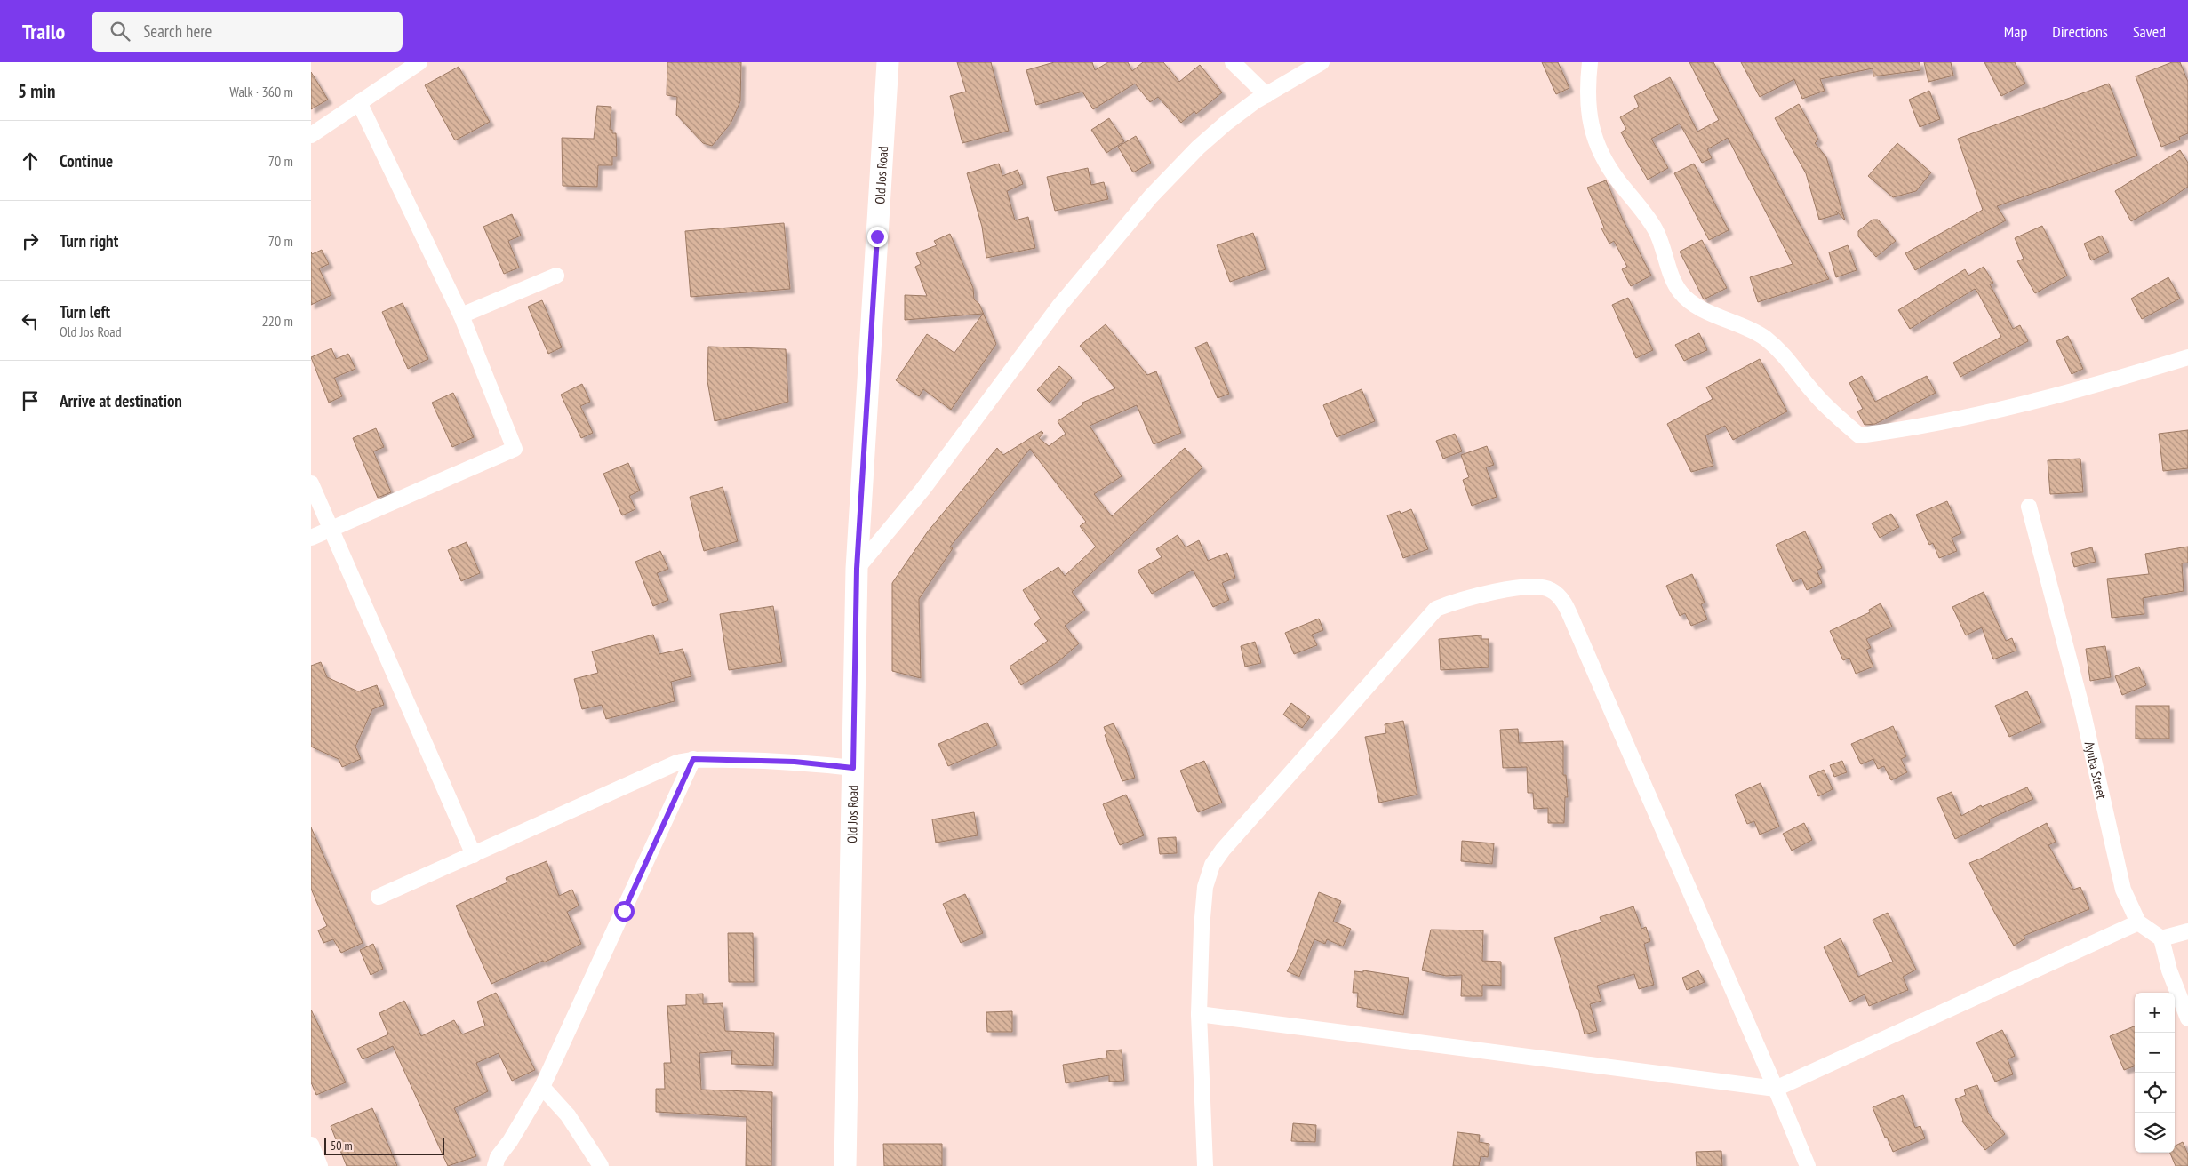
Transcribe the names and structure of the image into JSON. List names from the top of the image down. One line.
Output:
{"streets":{"main road":["Old Jos Road"],"street":["Ayuba Street"]},"scale_bar":"50 m","page":{"header":"Trailo","search":"Search here","nav":["Map","Directions","Saved"],"heading":["5 min","Walk · 360 m"],"list":[["Continue","70 m"],["Turn right","70 m"],["Turn left","Old Jos Road","220 m"],"Arrive at destination"],"map_buttons":["+","−"],"scale":"50 m"}}
